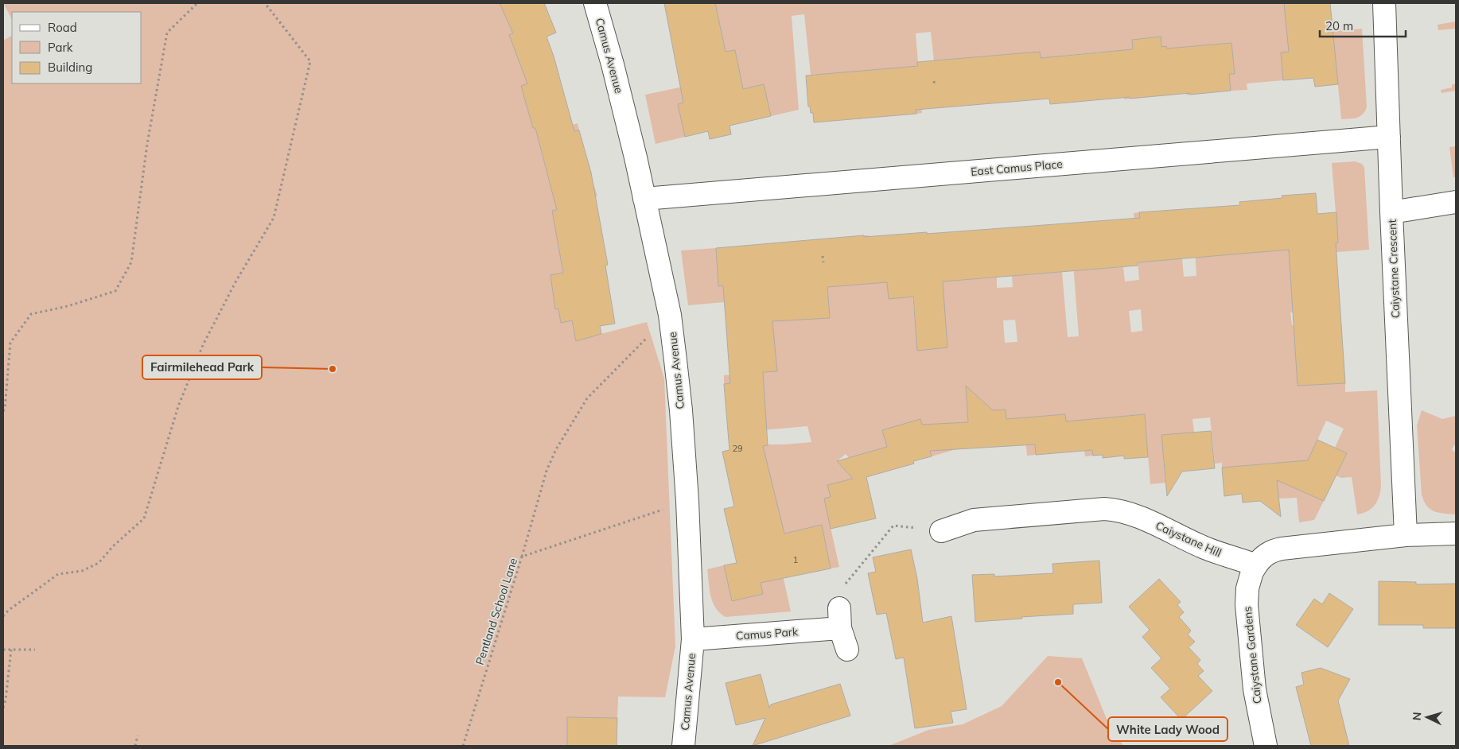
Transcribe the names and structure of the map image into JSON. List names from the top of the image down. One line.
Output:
{"streets":{"street":["Camus Avenue","East Camus Place","Caiystane Crescent","Caiystane Hill","Camus Park","Caiystane Gardens"],"path":["Pentland School Lane"]},"crossings":[["Camus Avenue","East Camus Place"],["Camus Avenue","Pentland School Lane"],["Camus Avenue","Camus Park"],["East Camus Place","Caiystane Crescent"],["Caiystane Hill","Caiystane Gardens"]],"places":["Fairmilehead Park","White Lady Wood"],"house_numbers":["29","1"],"legend":["Road","Park","Building"],"scale_bar":"20 m","north":"left"}
